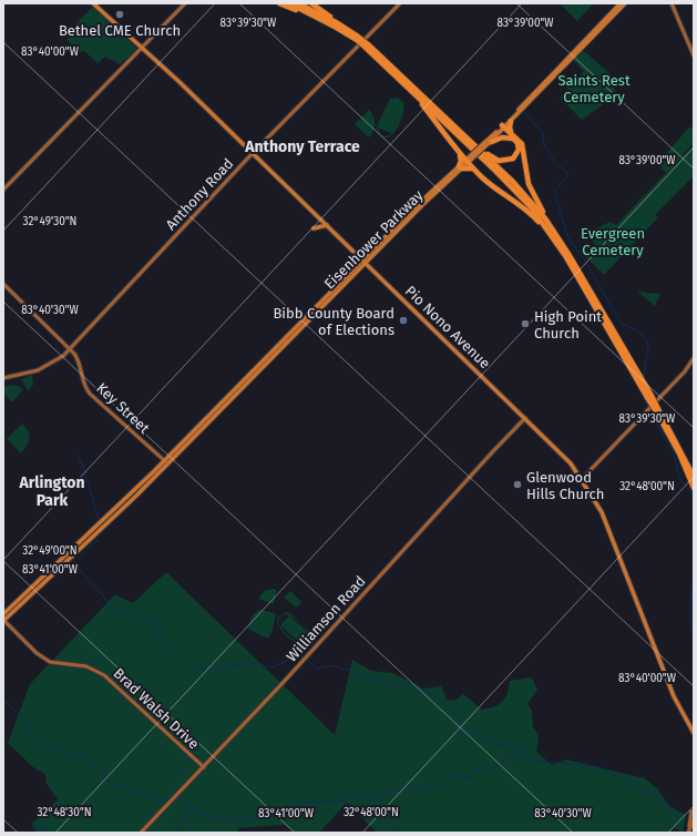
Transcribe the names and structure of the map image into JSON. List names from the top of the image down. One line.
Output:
{"streets":{"main road":["Eisenhower Parkway","Pio Nono Avenue"],"street":["Anthony Road","Key Street","Williamson Road","Brad Walsh Drive"]},"crossings":[["Anthony Road","Pio Nono Avenue"],["Anthony Road","Key Street"],["Eisenhower Parkway","Pio Nono Avenue"],["Eisenhower Parkway","Key Street"],["Eisenhower Parkway","Brad Walsh Drive"],["Pio Nono Avenue","Williamson Road"],["Williamson Road","Brad Walsh Drive"]],"districts":["Anthony Terrace","Arlington Park"],"parks":["Saints Rest Cemetery","Evergreen Cemetery"],"places":["Bethel CME Church","Bibb County Board of Elections","High Point Church","Glenwood Hills Church"],"coordinates":["83°39'30\"W","83°39'00\"W","83°40'00\"W","32°49'30\"N","83°40'30\"W","32°48'00\"N","32°49'00\"N","83°41'00\"W","32°48'30\"N"]}
